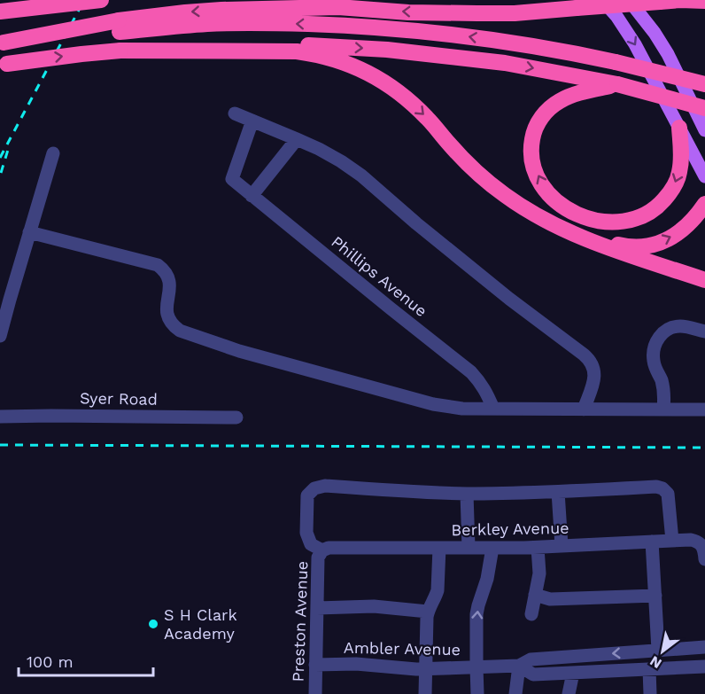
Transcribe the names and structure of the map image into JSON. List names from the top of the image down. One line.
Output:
{"streets":{"street":["Phillips Avenue","Syer Road","Berkley Avenue","Preston Avenue","Ambler Avenue"]},"crossings":[["Berkley Avenue","Preston Avenue"],["Preston Avenue","Ambler Avenue"]],"places":["S H Clark Academy"],"scale_bar":"100 m","north":"bottom left"}
